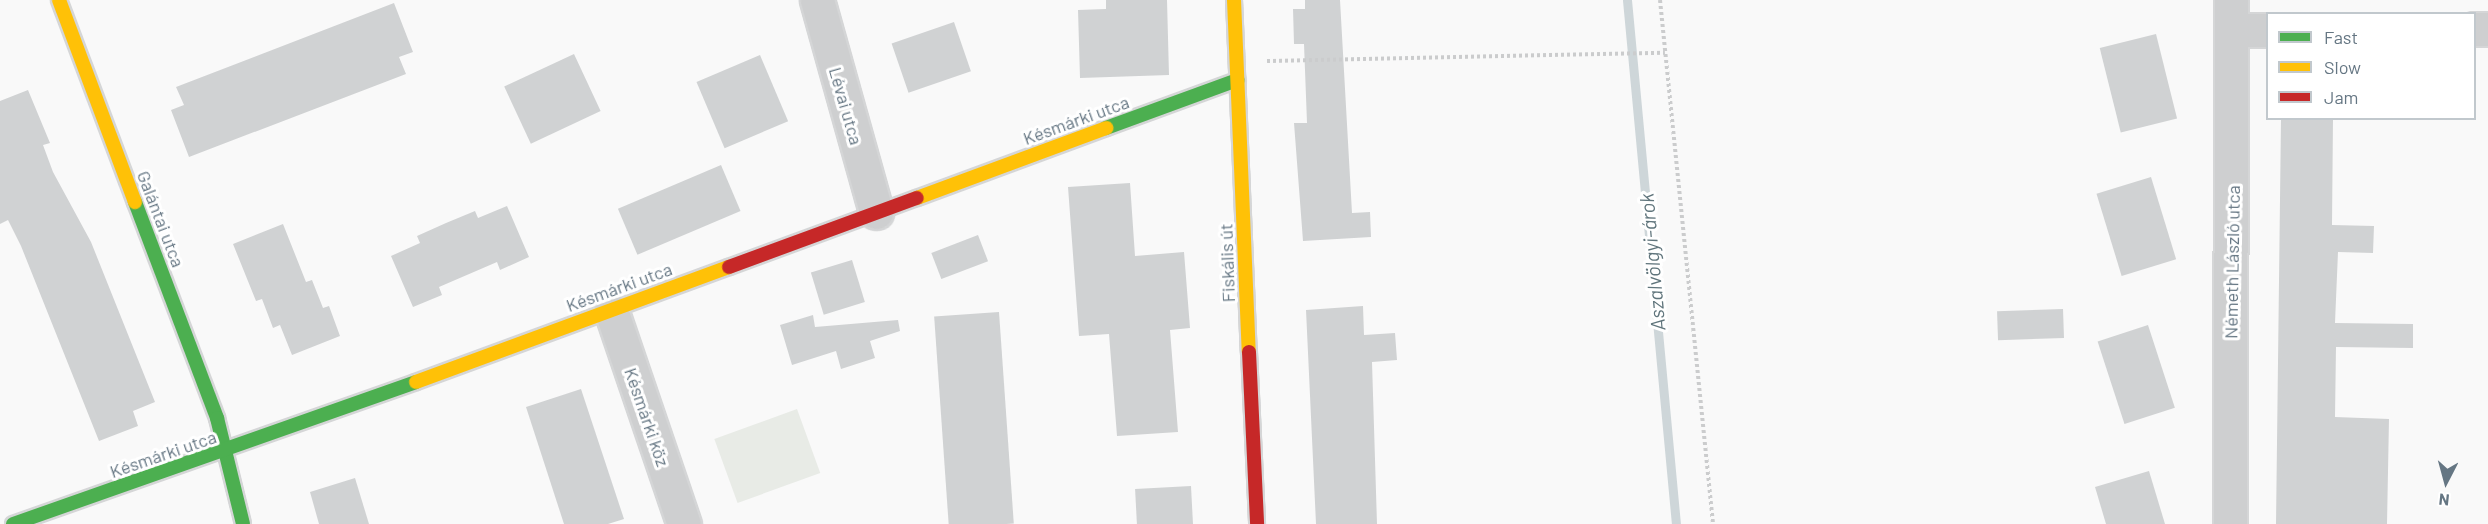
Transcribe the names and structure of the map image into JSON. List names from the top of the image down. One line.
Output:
{"streets":{"street":["Lévai utca","Késmárki utca","Galántai utca","Németh László utca","Fiskális út","Késmárki köz"]},"crossings":[["Lévai utca","Késmárki utca"],["Késmárki utca","Galántai utca"],["Késmárki utca","Fiskális út"],["Késmárki utca","Késmárki köz"]],"water":["Aszalvölgyi-árok"],"legend":["Fast","Slow","Jam"],"north":"bottom"}
